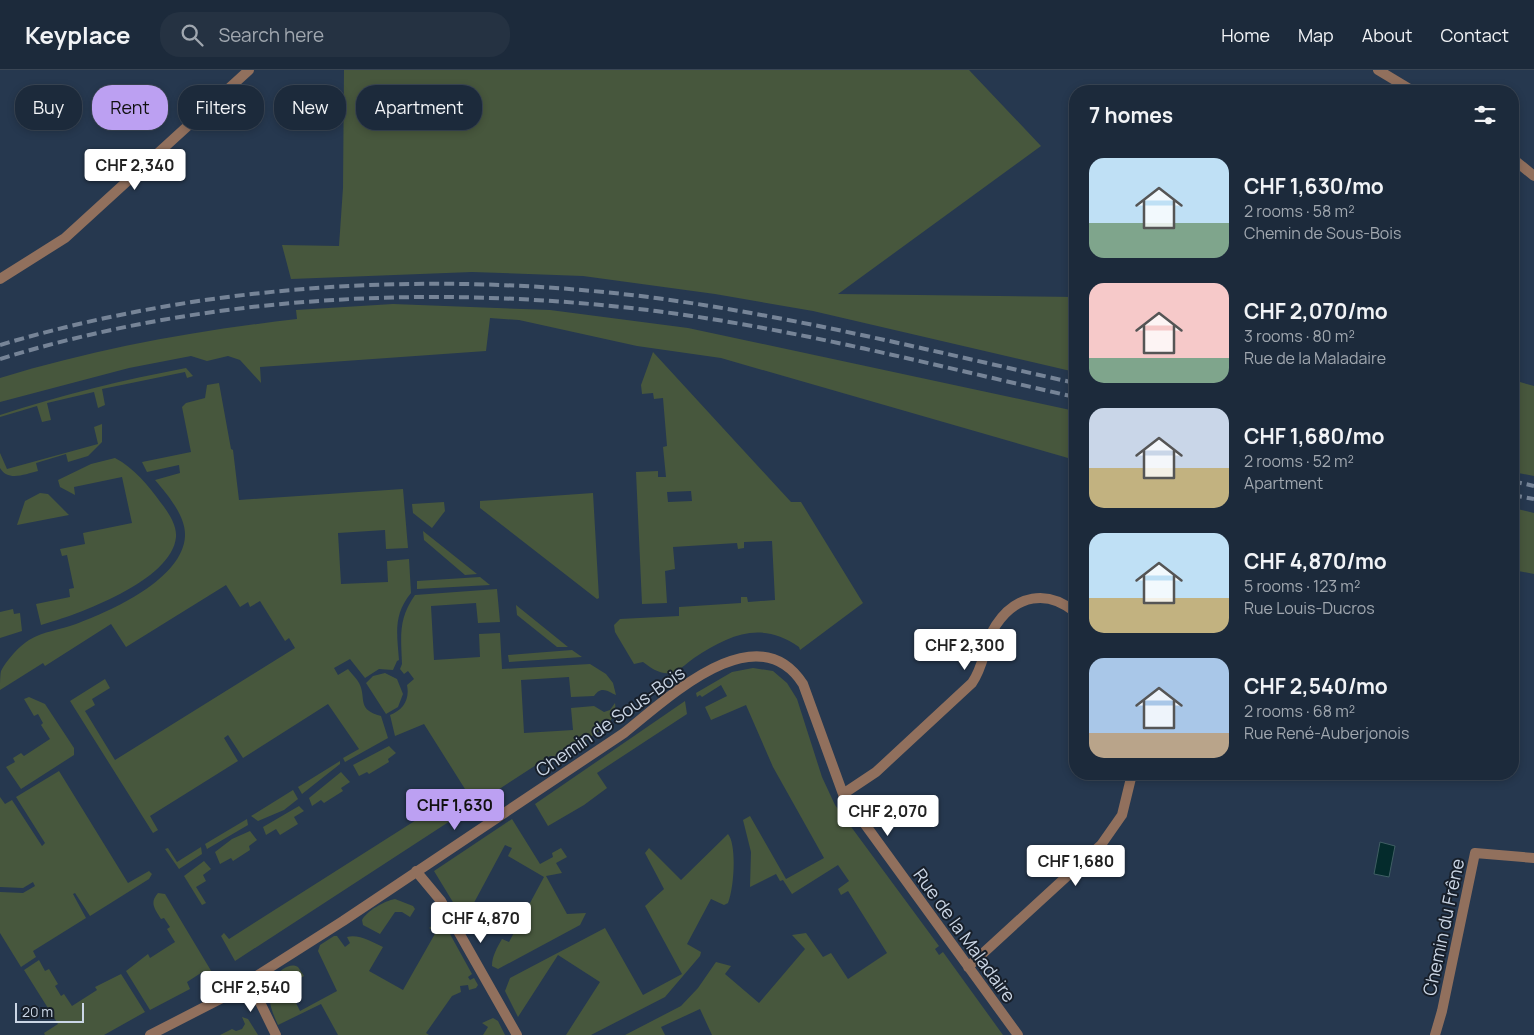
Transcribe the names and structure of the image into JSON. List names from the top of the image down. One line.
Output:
{"streets":{"street":["Chemin de Sous-Bois","Chemin du Frêne","Rue de la Maladaire"]},"crossings":[["Chemin de Sous-Bois","Rue de la Maladaire"]],"scale_bar":"20 m","page":{"header":"Keyplace","search":"Search here","nav":["Home","Map","About","Contact"],"chip":["Buy","Rent","Filters","New","Apartment"],"heading":"7 homes","list":[{"name":"CHF 1,630/mo","note":"2 rooms · 58 m² · Chemin de Sous-Bois"},{"name":"CHF 2,070/mo","note":"3 rooms · 80 m² · Rue de la Maladaire"},{"name":"CHF 1,680/mo","note":"2 rooms · 52 m² · Apartment"},{"name":"CHF 4,870/mo","note":"5 rooms · 123 m² · Rue Louis-Ducros"},{"name":"CHF 2,540/mo","note":"2 rooms · 68 m² · Rue René-Auberjonois"}],"price":["CHF 2,340","CHF 2,300","CHF 1,630","CHF 2,070","CHF 1,680","CHF 4,870","CHF 2,540"],"scale":"20 m"}}
